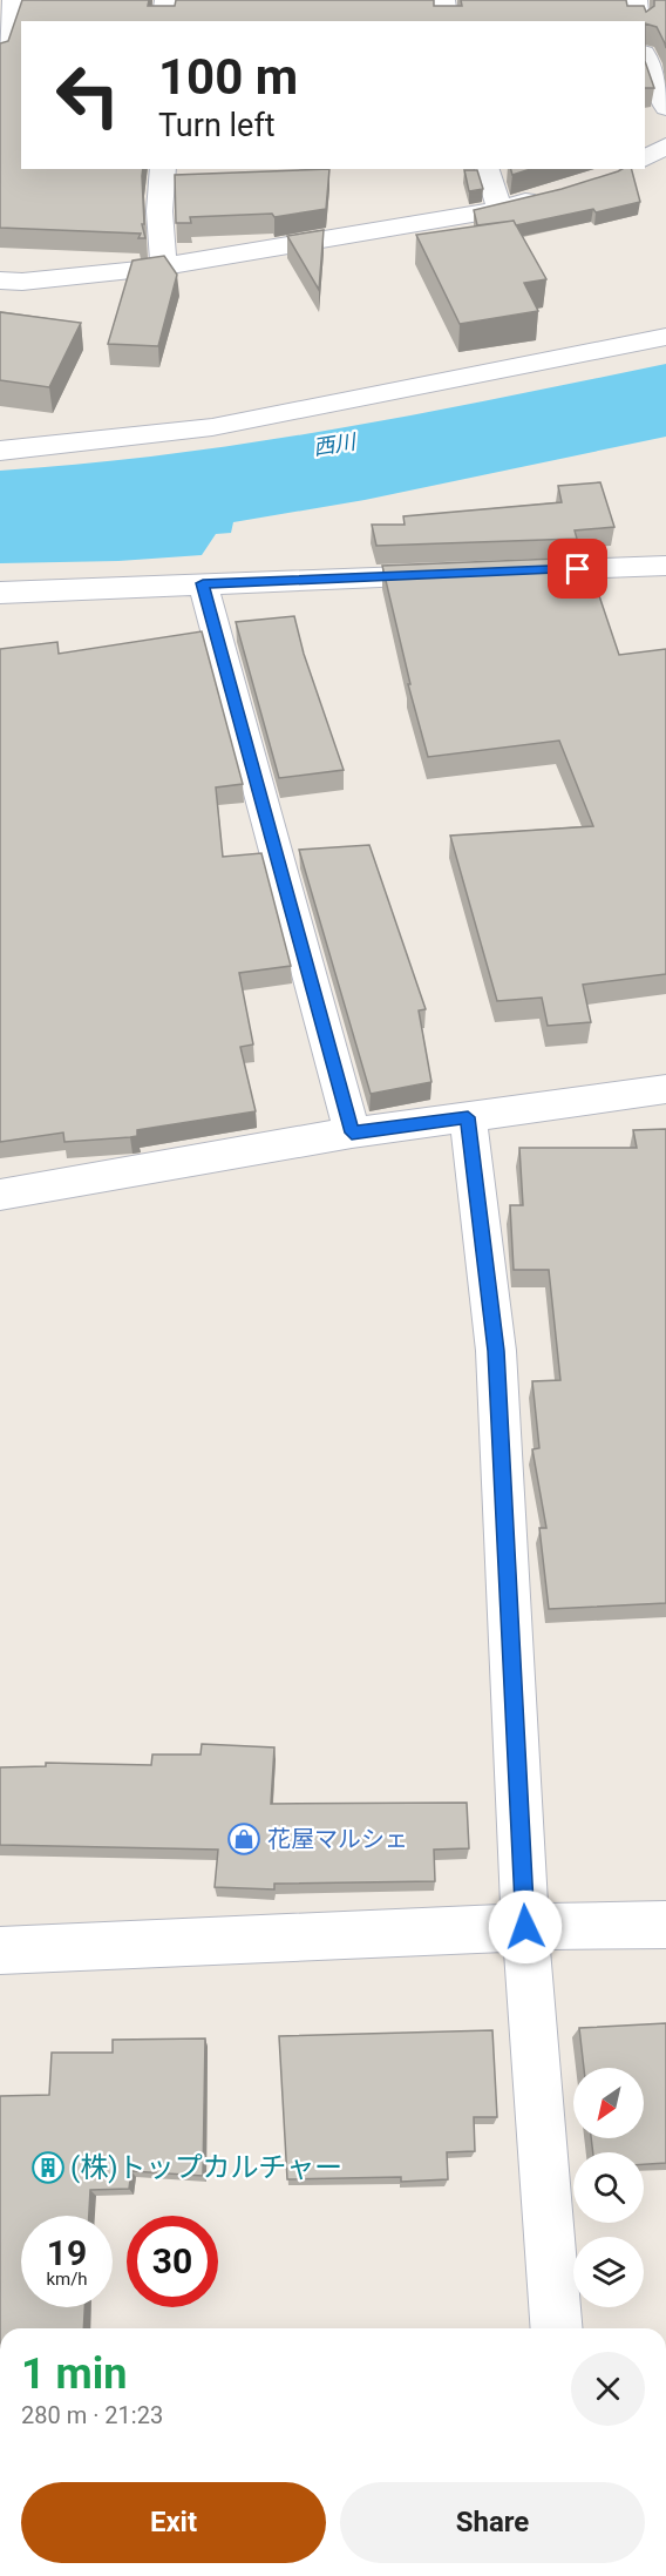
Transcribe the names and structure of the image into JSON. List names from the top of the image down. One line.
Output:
{"water":["西川"],"places":{"shop":["花屋マルシェ"],"building":["(株)トップカルチャー"]},"north":"bottom left","page":{"turn":["100 m","Turn left"],"speed":"19 km/h","limit":"30","heading":["1 min","280 m · 21:23"],"buttons":["Exit","Share"]}}
